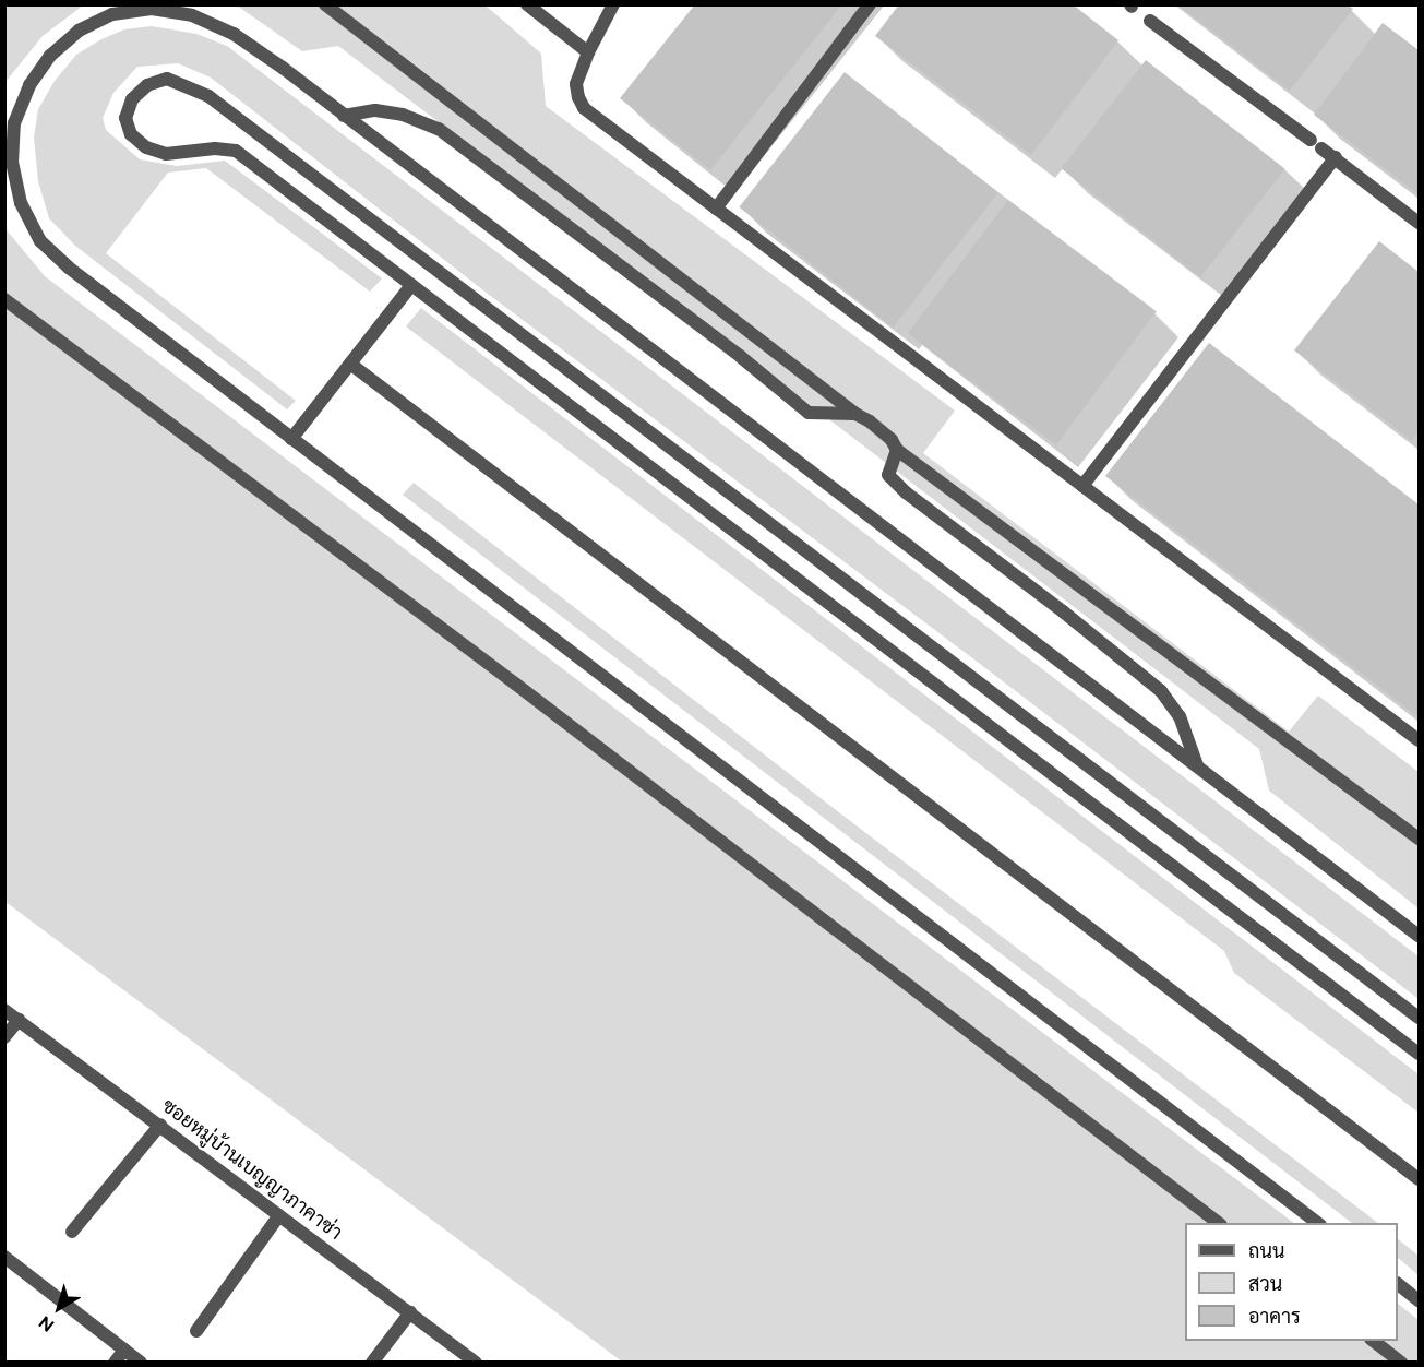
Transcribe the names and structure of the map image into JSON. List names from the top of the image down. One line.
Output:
{"streets":{"street":["ซอยหมู่บ้านเบญญาภาคาซ่า"]},"legend":["ถนน","สวน","อาคาร"],"north":"bottom left"}
